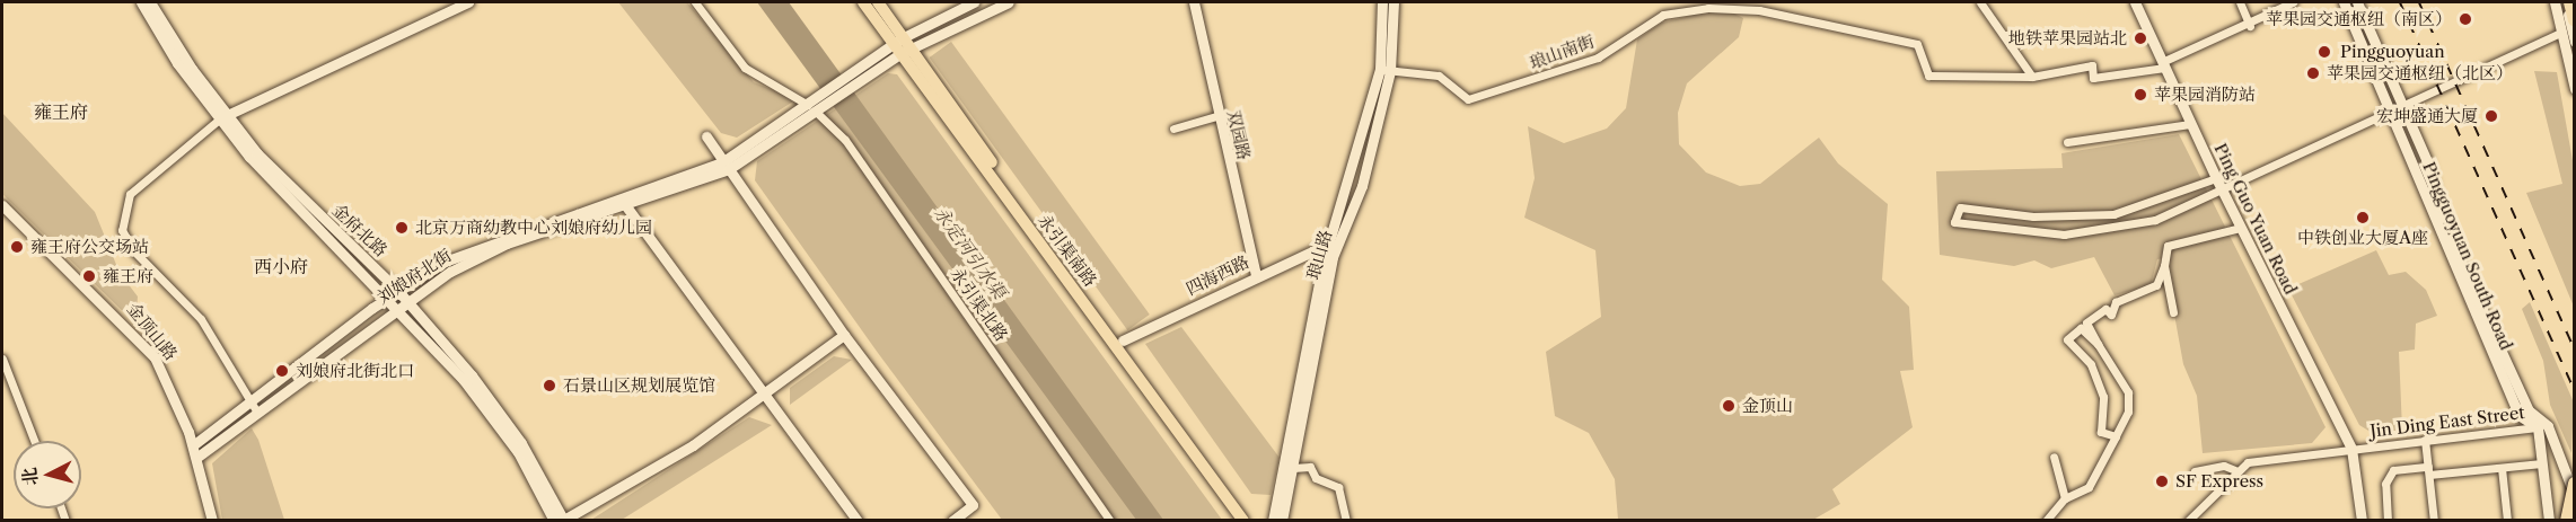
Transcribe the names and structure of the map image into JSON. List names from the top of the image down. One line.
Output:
{"streets":{"main road":["双园路","Ping Guo Yuan Road","金府北路","永引渠南路","琅山路","Pingguoyuan South Road","四海西路","刘娘府北街","金顶山路"],"street":["琅山南街","永引渠北路","Jin Ding East Street"]},"crossings":[["琅山南街","Ping Guo Yuan Road"],["琅山南街","琅山路"],["双园路","四海西路"],["Ping Guo Yuan Road","Jin Ding East Street"],["金府北路","刘娘府北街"],["永引渠南路","四海西路"],["永引渠南路","刘娘府北街"],["琅山路","四海西路"],["Pingguoyuan South Road","Jin Ding East Street"],["刘娘府北街","永引渠北路"],["刘娘府北街","金顶山路"]],"districts":["雍王府","西小府"],"water":["永定河引水渠"],"places":["苹果园交通枢纽（南区）","地铁苹果园站北","Pingguoyuan","苹果园交通枢纽（北区）","苹果园消防站","宏坤盛通大厦","中铁创业大厦A座","北京万商幼教中心刘娘府幼儿园","雍王府公交场站","雍王府","刘娘府北街北口","石景山区规划展览馆","金顶山","SF Express"],"north":"left"}
